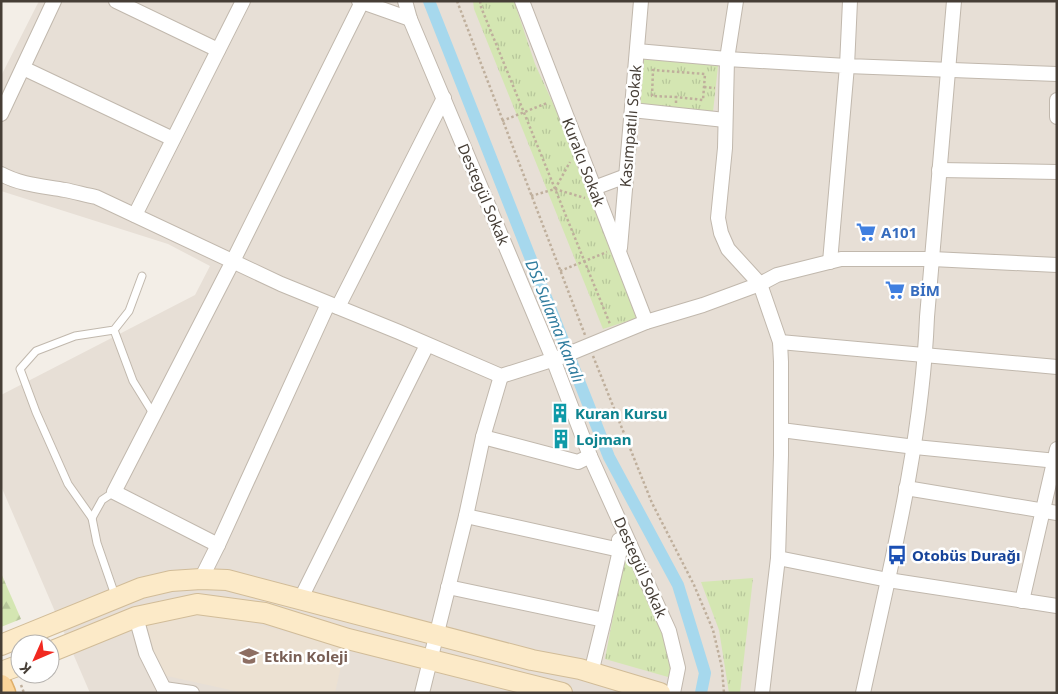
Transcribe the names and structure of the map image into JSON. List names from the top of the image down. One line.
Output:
{"streets":{"street":["Kasımpatılı Sokak","Kuralcı Sokak","Destegül Sokak"]},"crossings":[["Kasımpatılı Sokak","Kuralcı Sokak"]],"water":["DSİ Sulama Kanalı"],"places":{"supermarket":["A101","BİM"],"building":["Kuran Kursu","Lojman"],"bus stop":["Otobüs Durağı"],"school or university":["Etkin Koleji"]},"north":"bottom left"}
